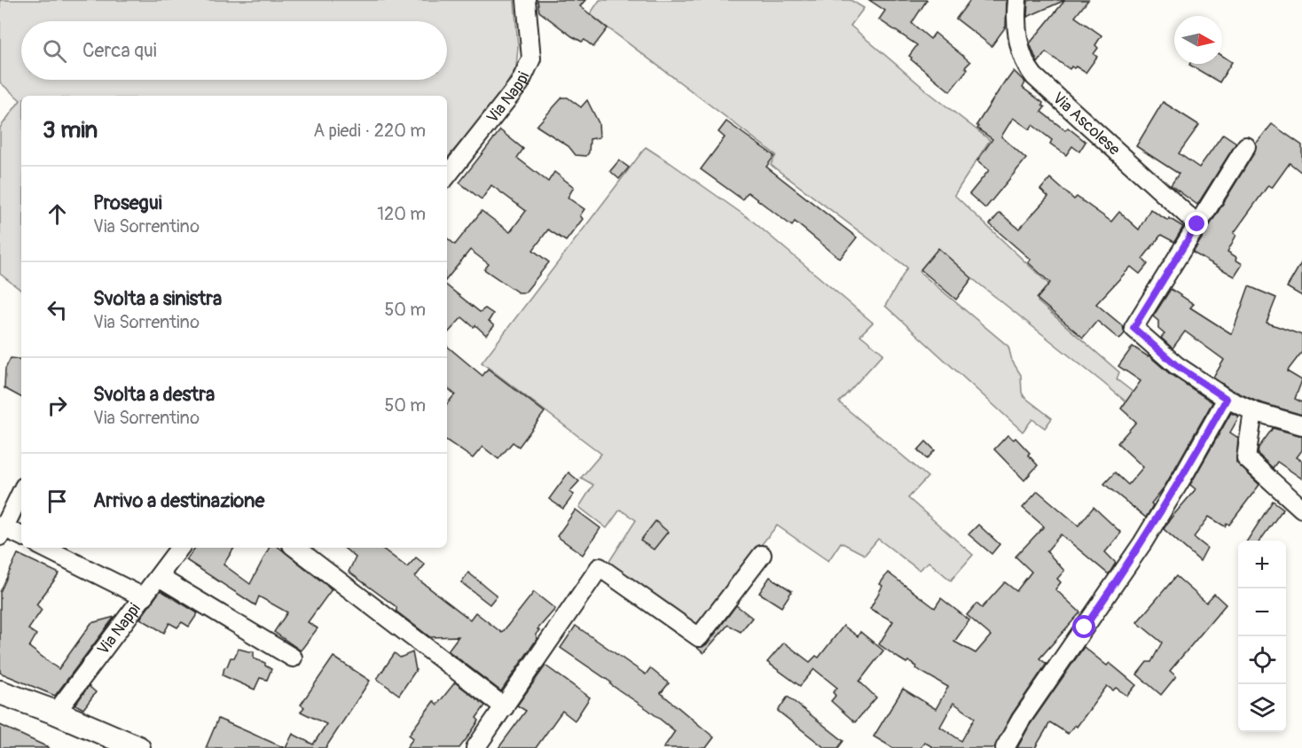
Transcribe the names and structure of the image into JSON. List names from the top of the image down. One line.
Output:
{"streets":{"street":["Via Nappi","Via Ascolese"]},"north":"right","page":{"search":"Cerca qui","heading":["3 min","A piedi · 220 m"],"list":[["Prosegui","Via Sorrentino","120 m"],["Svolta a sinistra","Via Sorrentino","50 m"],["Svolta a destra","Via Sorrentino","50 m"],"Arrivo a destinazione"],"map_buttons":["+","−"]}}
